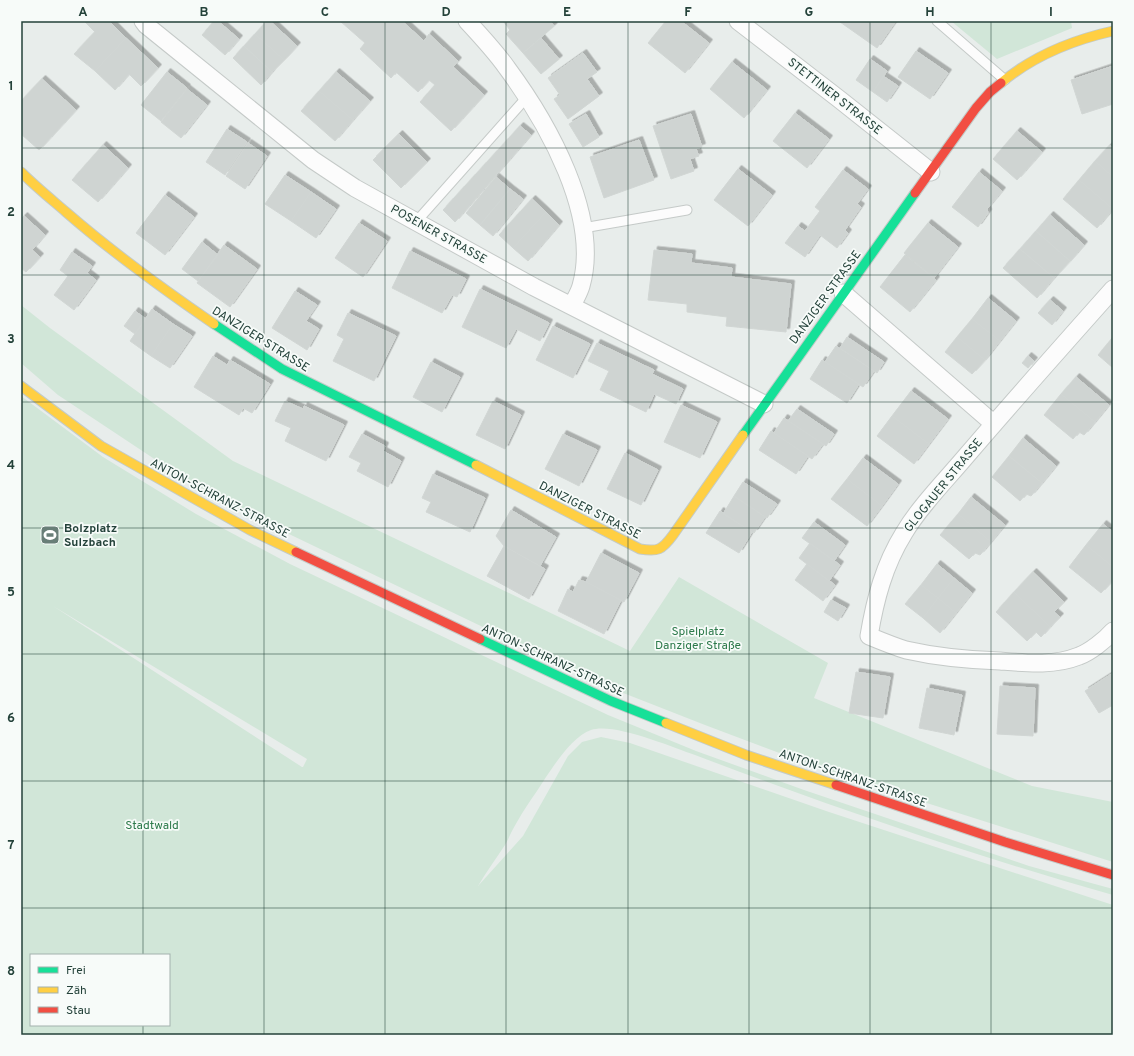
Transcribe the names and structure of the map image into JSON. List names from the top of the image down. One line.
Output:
{"streets":{"street":["STETTINER STRASSE","POSENER STRASSE","DANZIGER STRASSE","GLOGAUER STRASSE","ANTON-SCHRANZ-STRASSE"]},"crossings":[["STETTINER STRASSE","DANZIGER STRASSE"],["POSENER STRASSE","DANZIGER STRASSE"]],"parks":["Spielplatz Danziger Straße","Stadtwald"],"places":{"sports":["Bolzplatz Sulzbach"]},"legend":["Frei","Zäh","Stau"],"grid":{"columns":["A","B","C","D","E","F","G","H","I"],"rows":["1","2","3","4","5","6","7","8"]}}
